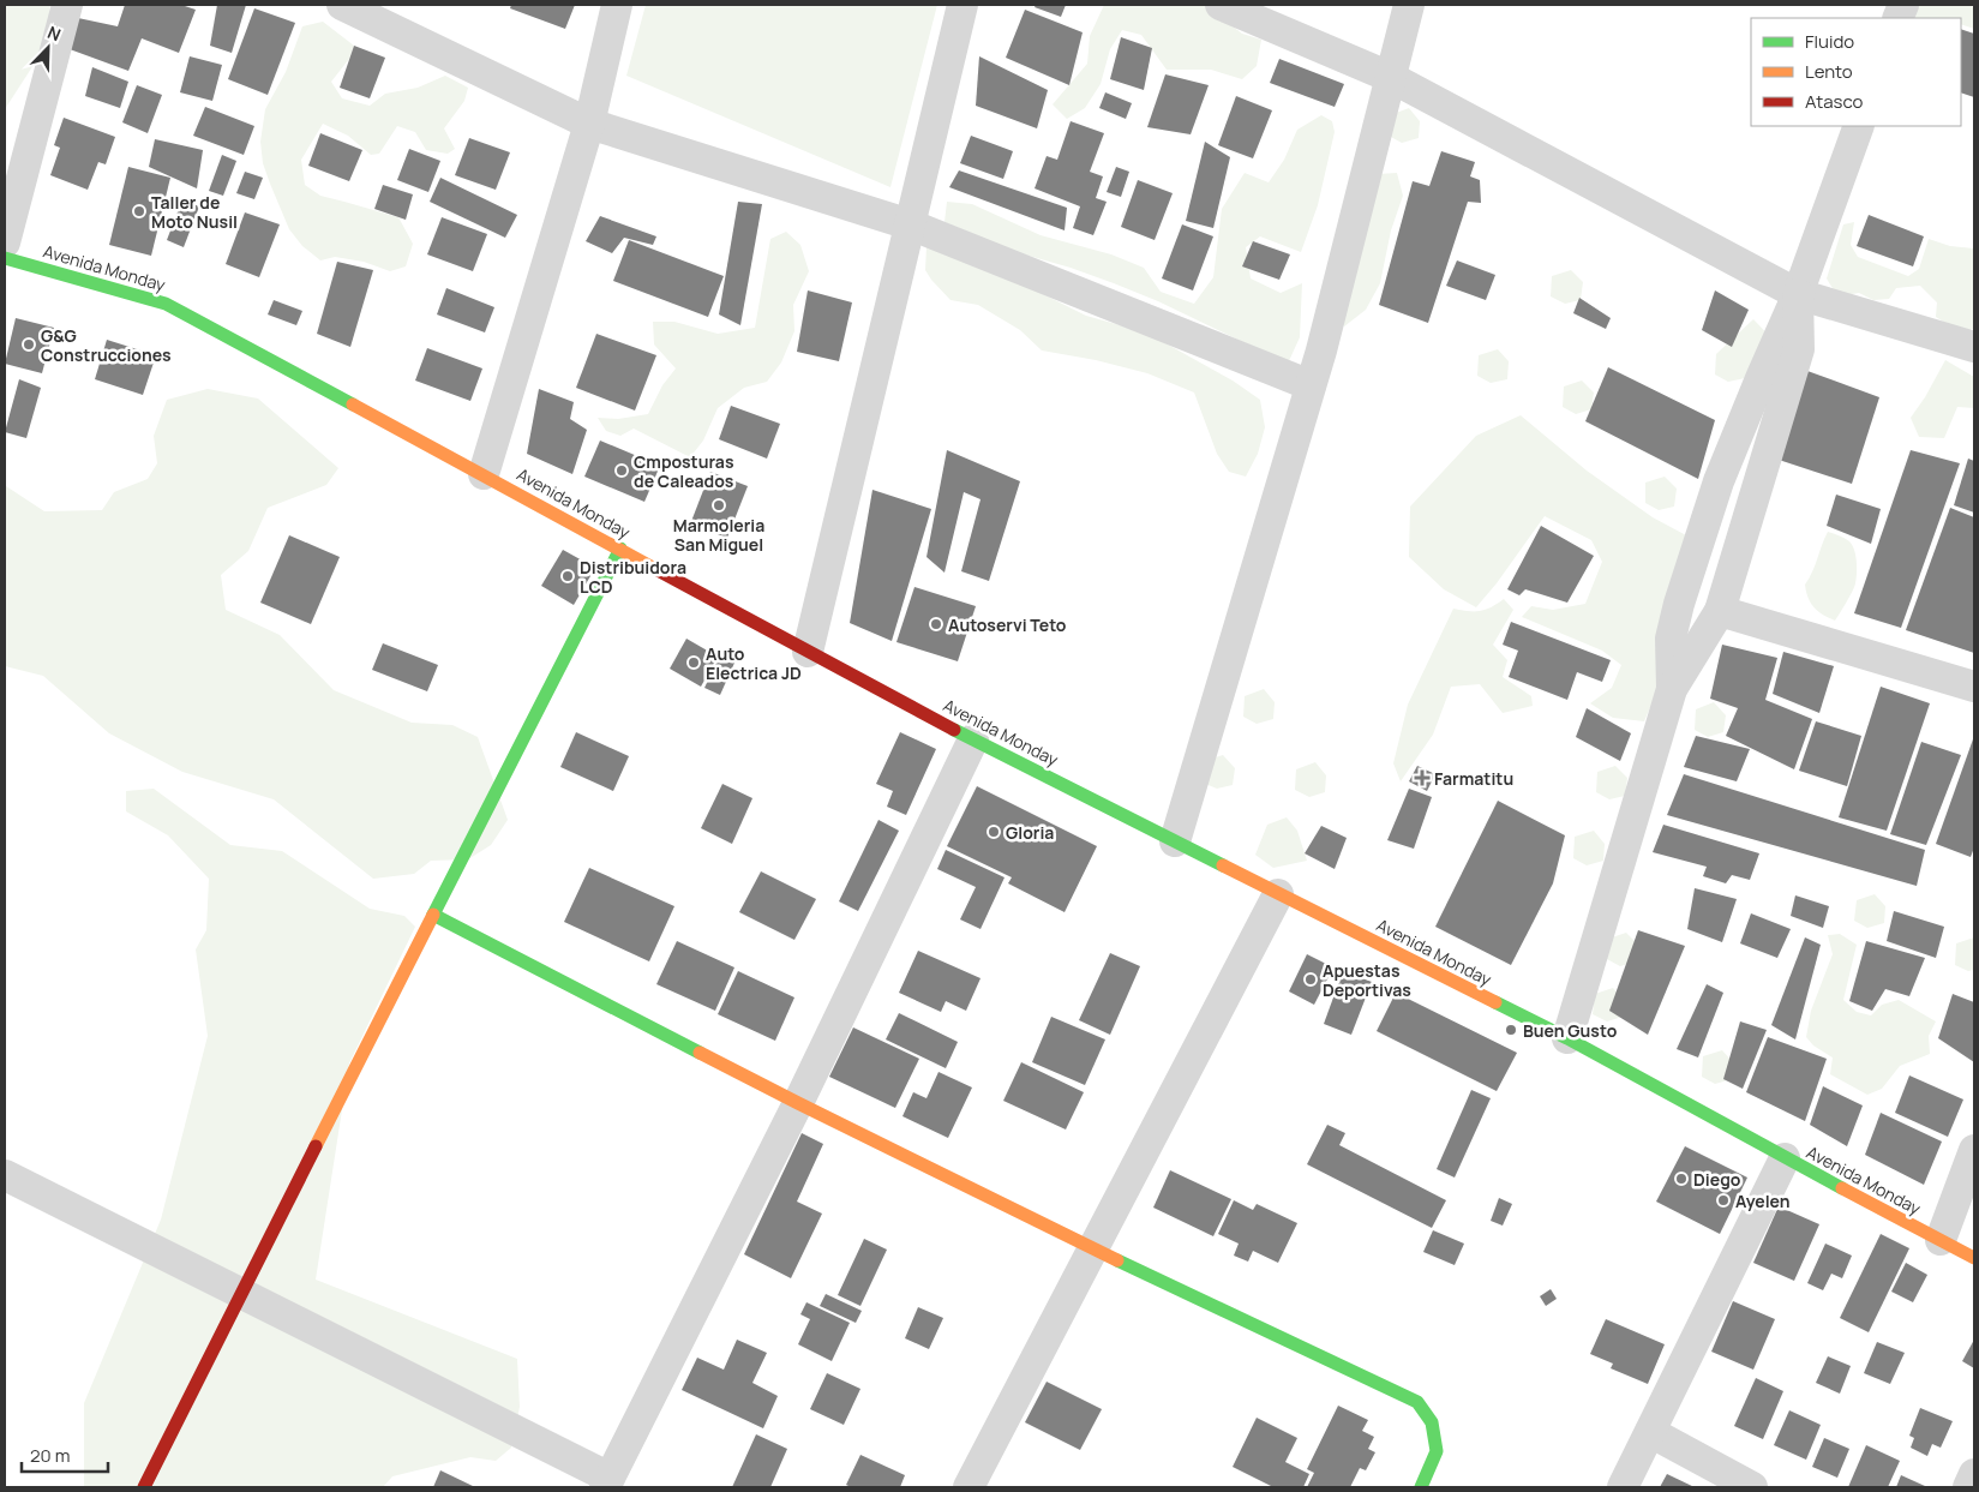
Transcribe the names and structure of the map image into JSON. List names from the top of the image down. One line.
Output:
{"streets":{"street":["Avenida Monday"]},"places":{"other":["Taller de Moto Nusil","G&G Construcciones","Cmposturas de Caleados","Marmoleria San Miguel","Distribuidora LCD","Autoservi Teto","Auto Electrica JD","Gloria","Apuestas Deportivas","Buen Gusto","Diego","Ayelen"],"health":["Farmatitu"]},"legend":["Fluido","Lento","Atasco"],"scale_bar":"20 m","north":"top right"}
